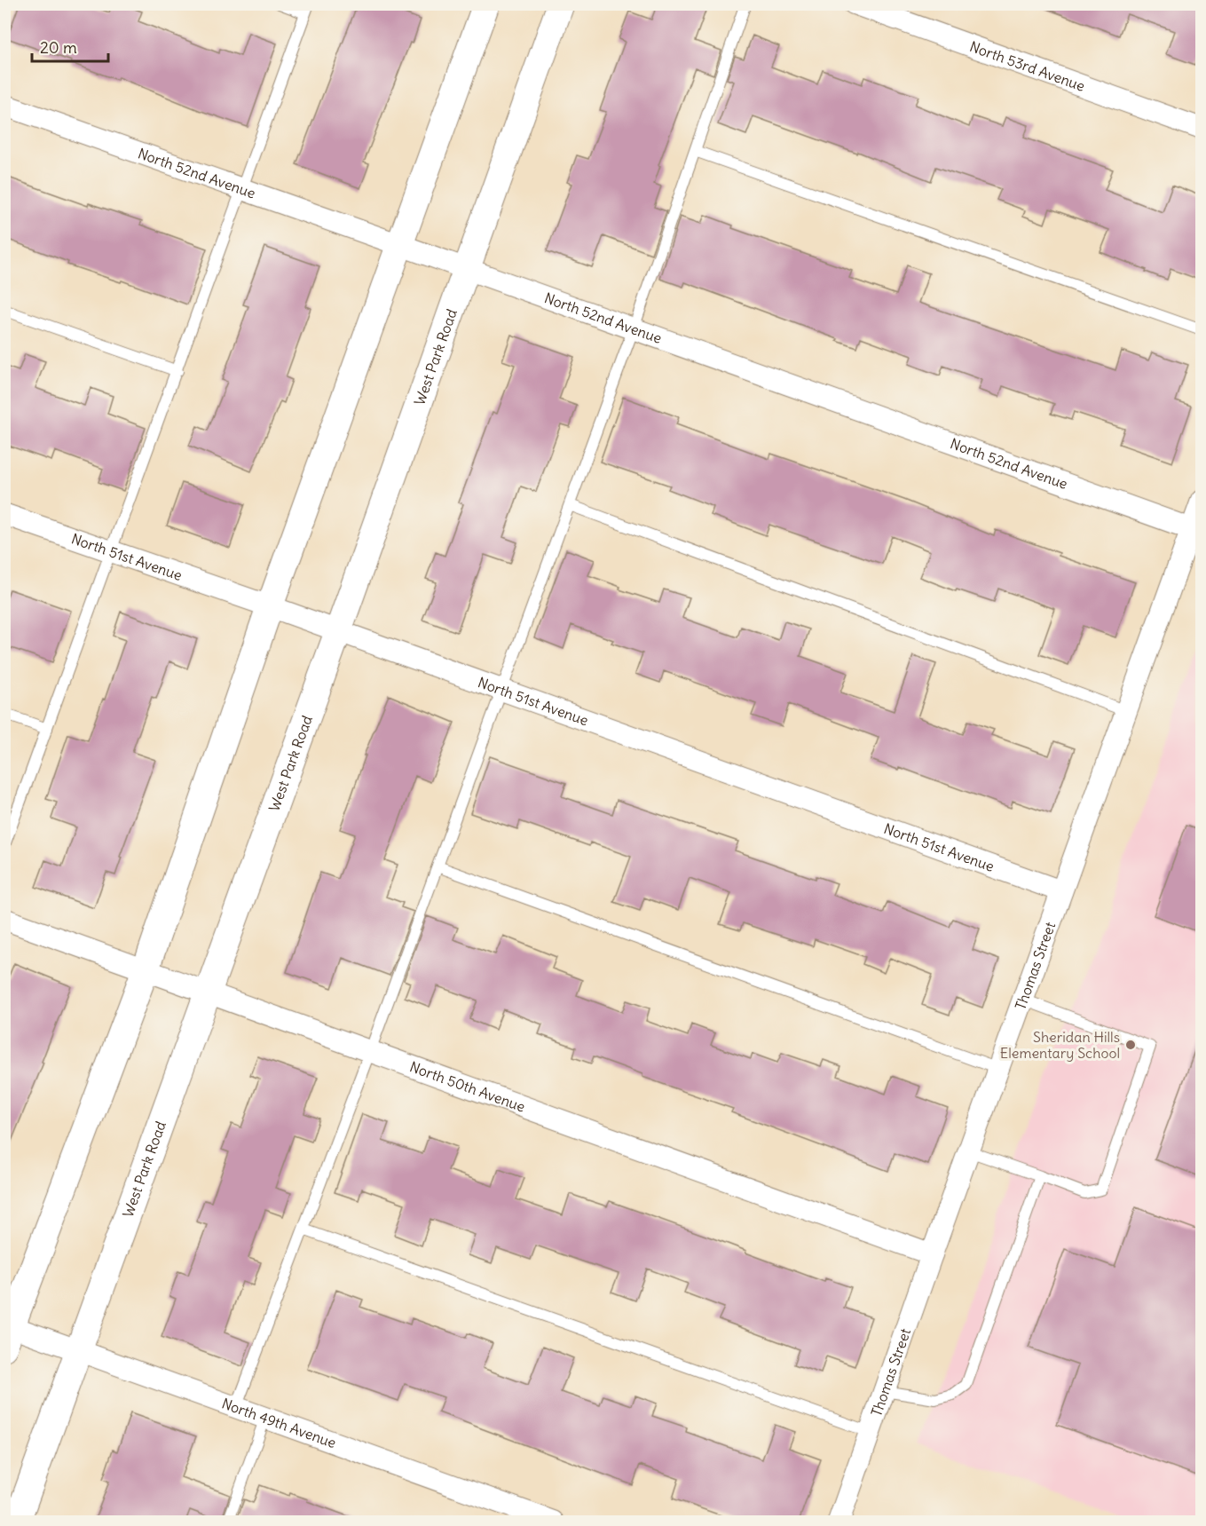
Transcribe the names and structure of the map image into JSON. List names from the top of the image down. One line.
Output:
{"streets":{"street":["North 53rd Avenue","North 52nd Avenue","West Park Road","North 51st Avenue","Thomas Street","North 50th Avenue","North 49th Avenue"]},"crossings":[["North 52nd Avenue","West Park Road"],["North 52nd Avenue","Thomas Street"],["West Park Road","North 51st Avenue"],["West Park Road","North 50th Avenue"],["West Park Road","North 49th Avenue"],["North 51st Avenue","Thomas Street"],["Thomas Street","North 50th Avenue"]],"places":["Sheridan Hills Elementary School"],"scale_bar":"20 m"}
